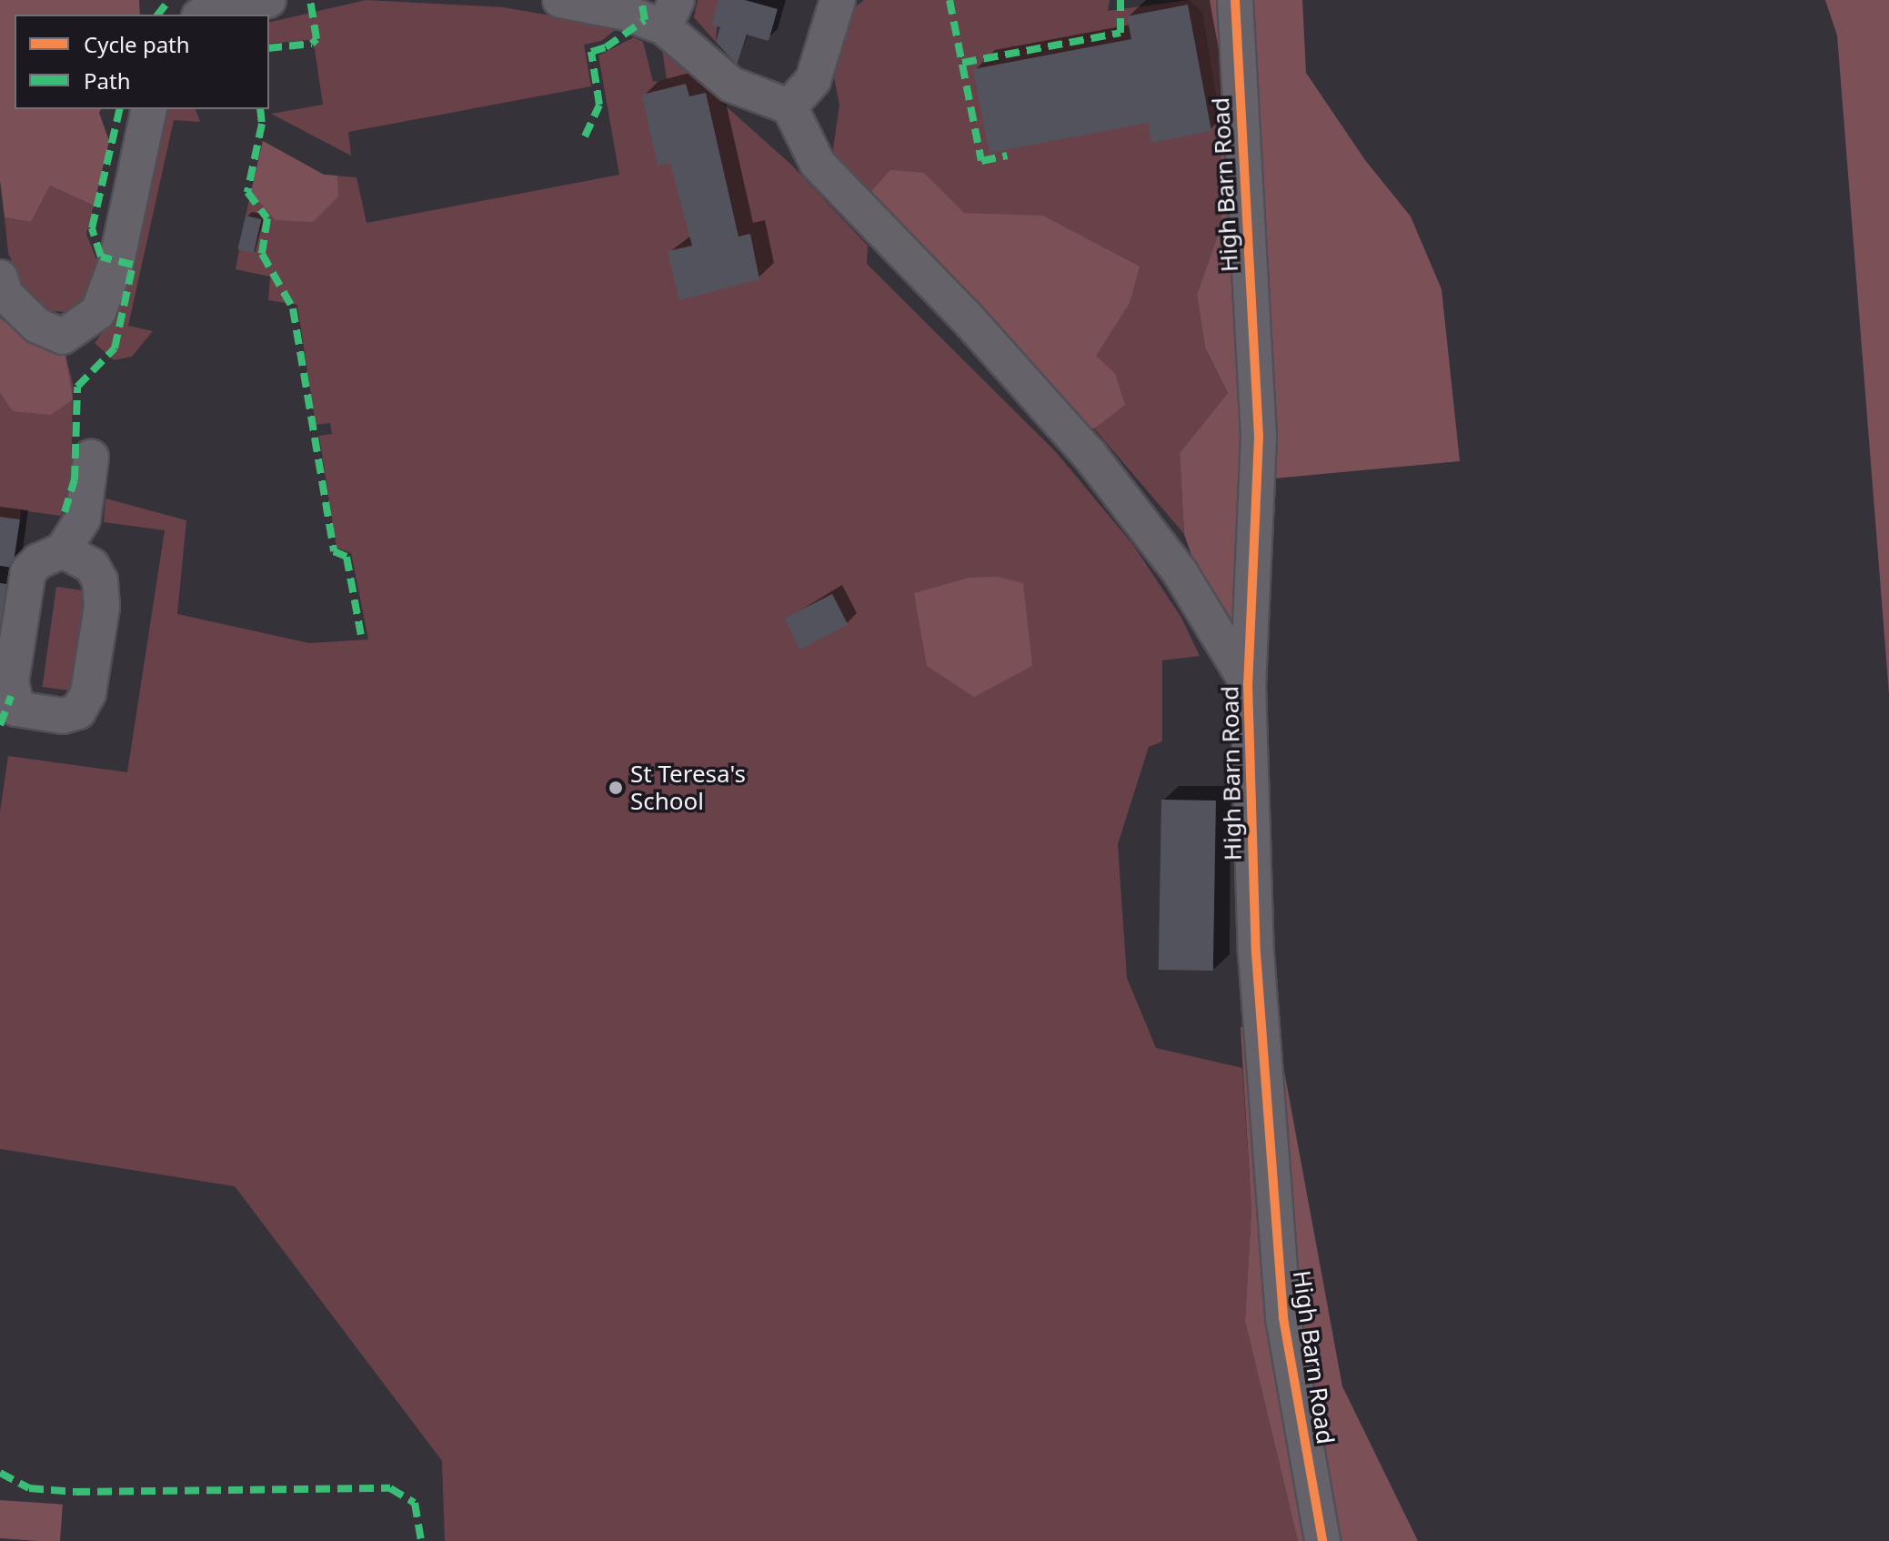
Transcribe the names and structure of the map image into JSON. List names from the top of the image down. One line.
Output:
{"streets":{"street":["High Barn Road"]},"places":["St Teresa's School"],"legend":["Cycle path","Path"]}
